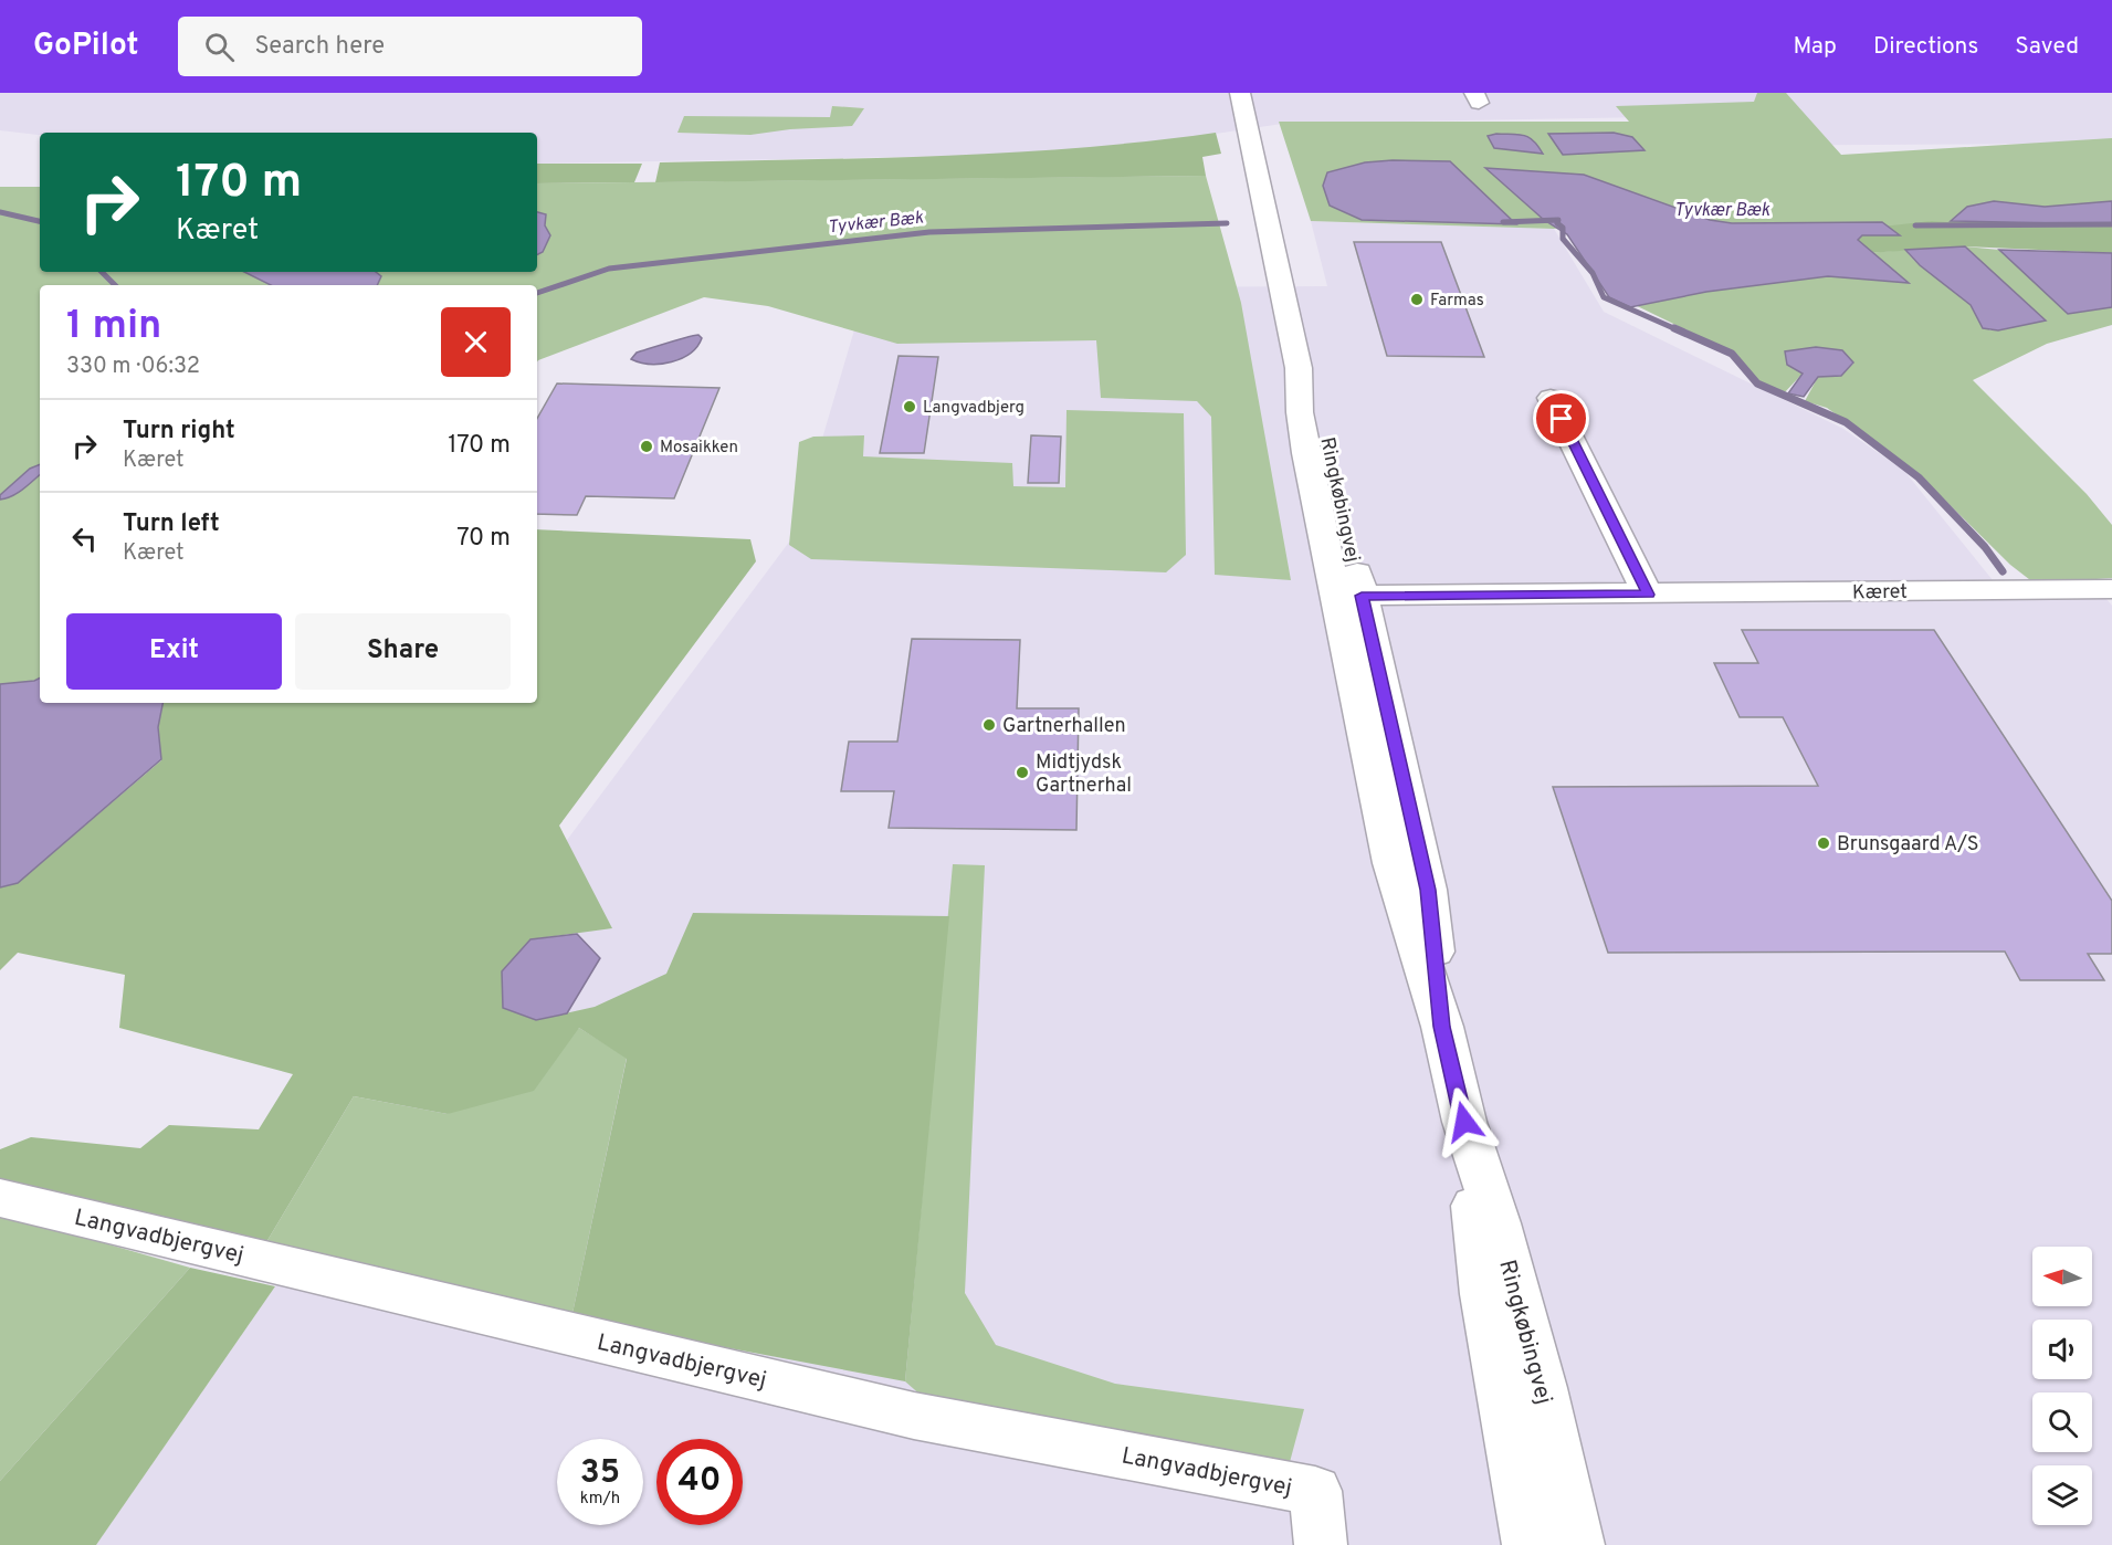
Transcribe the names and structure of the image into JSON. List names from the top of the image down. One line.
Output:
{"streets":{"street":["Ringkøbingvej","Kæret","Langvadbjergvej"]},"crossings":[["Ringkøbingvej","Kæret"]],"water":["Tyvkær Bæk"],"places":["Farmas","Langvadbjerg","Mosaikken","Gartnerhallen","Midtjydsk Gartnerhal","Brunsgaard A/S"],"north":"left","page":{"header":"GoPilot","search":"Search here","nav":["Map","Directions","Saved"],"turn":["170 m","Kæret"],"heading":["1 min","330 m · 06:32"],"list":[{"name":"Turn right","note":"Kæret","value":"170 m"},{"name":"Turn left","note":"Kæret","value":"70 m"}],"buttons":["Exit","Share"],"speed":"35 km/h","limit":"40"}}
